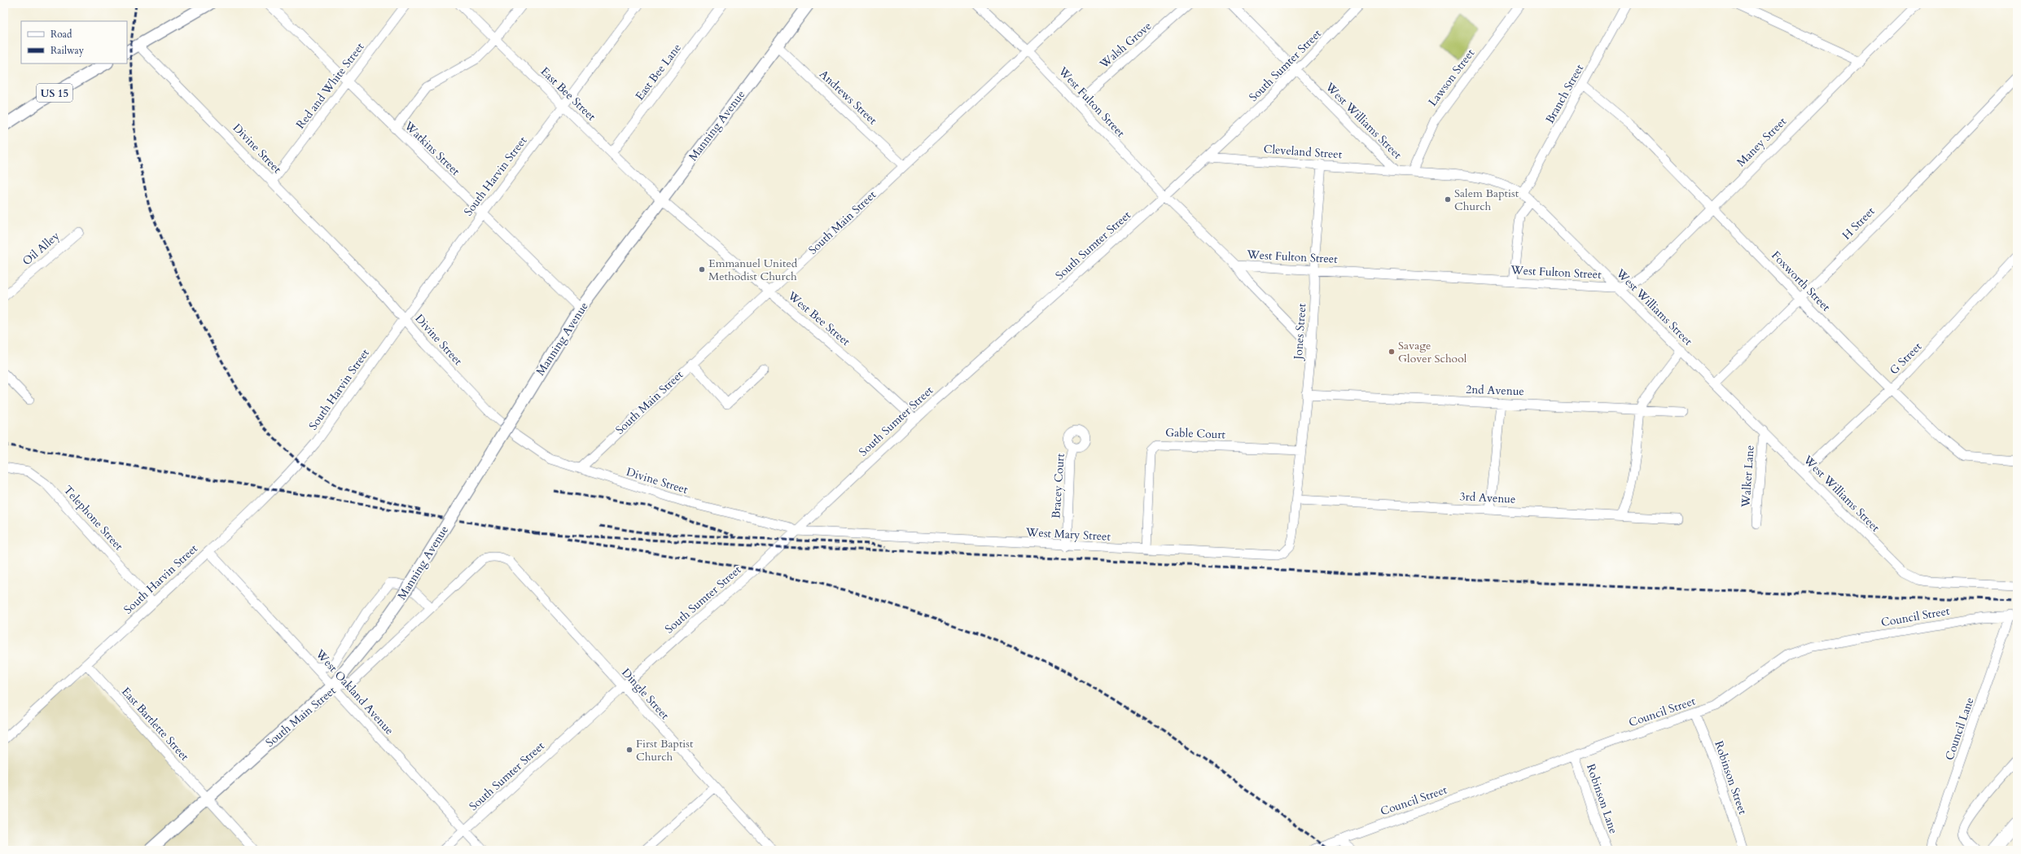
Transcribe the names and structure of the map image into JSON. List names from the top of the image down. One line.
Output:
{"streets":{"main road":["US 15","Manning Avenue","South Main Street"],"street":["Walsh Grove","South Sumter Street","East Bee Lane","Lawson Street","Red and White Street","East Bee Street","Branch Street","Andrews Street","West Fulton Street","West Williams Street","Maney Street","Divine Street","Watkins Street","Cleveland Street","South Harvin Street","H Street","Oil Alley","Foxworth Street","West Bee Street","Jones Street","G Street","2nd Avenue","Gable Court","Walker Lane","Bracey Court","3rd Avenue","Telephone Street","West Mary Street","Council Street","West Oakland Avenue","Dingle Street","East Bartlette Street","Council Lane","Robinson Street","Robinson Lane"]},"crossings":[["Walsh Grove","West Fulton Street"],["South Sumter Street","West Fulton Street"],["South Sumter Street","West Williams Street"],["South Sumter Street","Divine Street"],["South Sumter Street","Cleveland Street"],["South Sumter Street","West Bee Street"],["South Sumter Street","West Mary Street"],["South Sumter Street","West Oakland Avenue"],["South Sumter Street","Dingle Street"],["East Bee Lane","East Bee Street"],["Lawson Street","West Williams Street"],["Red and White Street","Divine Street"],["Red and White Street","Watkins Street"],["East Bee Street","Manning Avenue"],["East Bee Street","South Harvin Street"],["East Bee Street","West Bee Street"],["Branch Street","West Williams Street"],["Branch Street","Foxworth Street"],["Andrews Street","Manning Avenue"],["Andrews Street","South Main Street"],["West Fulton Street","West Williams Street"],["West Fulton Street","Maney Street"],["West Fulton Street","South Main Street"],["West Fulton Street","Jones Street"],["West Williams Street","Maney Street"],["West Williams Street","Cleveland Street"],["West Williams Street","H Street"],["West Williams Street","G Street"],["West Williams Street","Walker Lane"],["Manning Avenue","Watkins Street"],["Manning Avenue","South Main Street"],["Manning Avenue","West Bee Street"],["Manning Avenue","West Oakland Avenue"],["Maney Street","Foxworth Street"],["Divine Street","South Harvin Street"],["Divine Street","South Main Street"],["Divine Street","West Mary Street"],["Watkins Street","South Harvin Street"],["Cleveland Street","Jones Street"],["South Harvin Street","Telephone Street"],["South Harvin Street","West Oakland Avenue"],["South Harvin Street","East Bartlette Street"],["South Main Street","West Bee Street"],["South Main Street","West Oakland Avenue"],["South Main Street","Dingle Street"],["South Main Street","East Bartlette Street"],["H Street","Foxworth Street"],["Foxworth Street","G Street"],["Jones Street","2nd Avenue"],["Jones Street","Gable Court"],["Jones Street","3rd Avenue"],["Jones Street","West Mary Street"],["Gable Court","West Mary Street"],["Bracey Court","West Mary Street"],["3rd Avenue","West Mary Street"],["Council Street","Council Lane"],["Council Street","Robinson Street"],["Council Street","Robinson Lane"]],"places":["Salem Baptist Church","Emmanuel United Methodist Church","Savage Glover School","First Baptist Church"],"legend":["Road","Railway"]}
